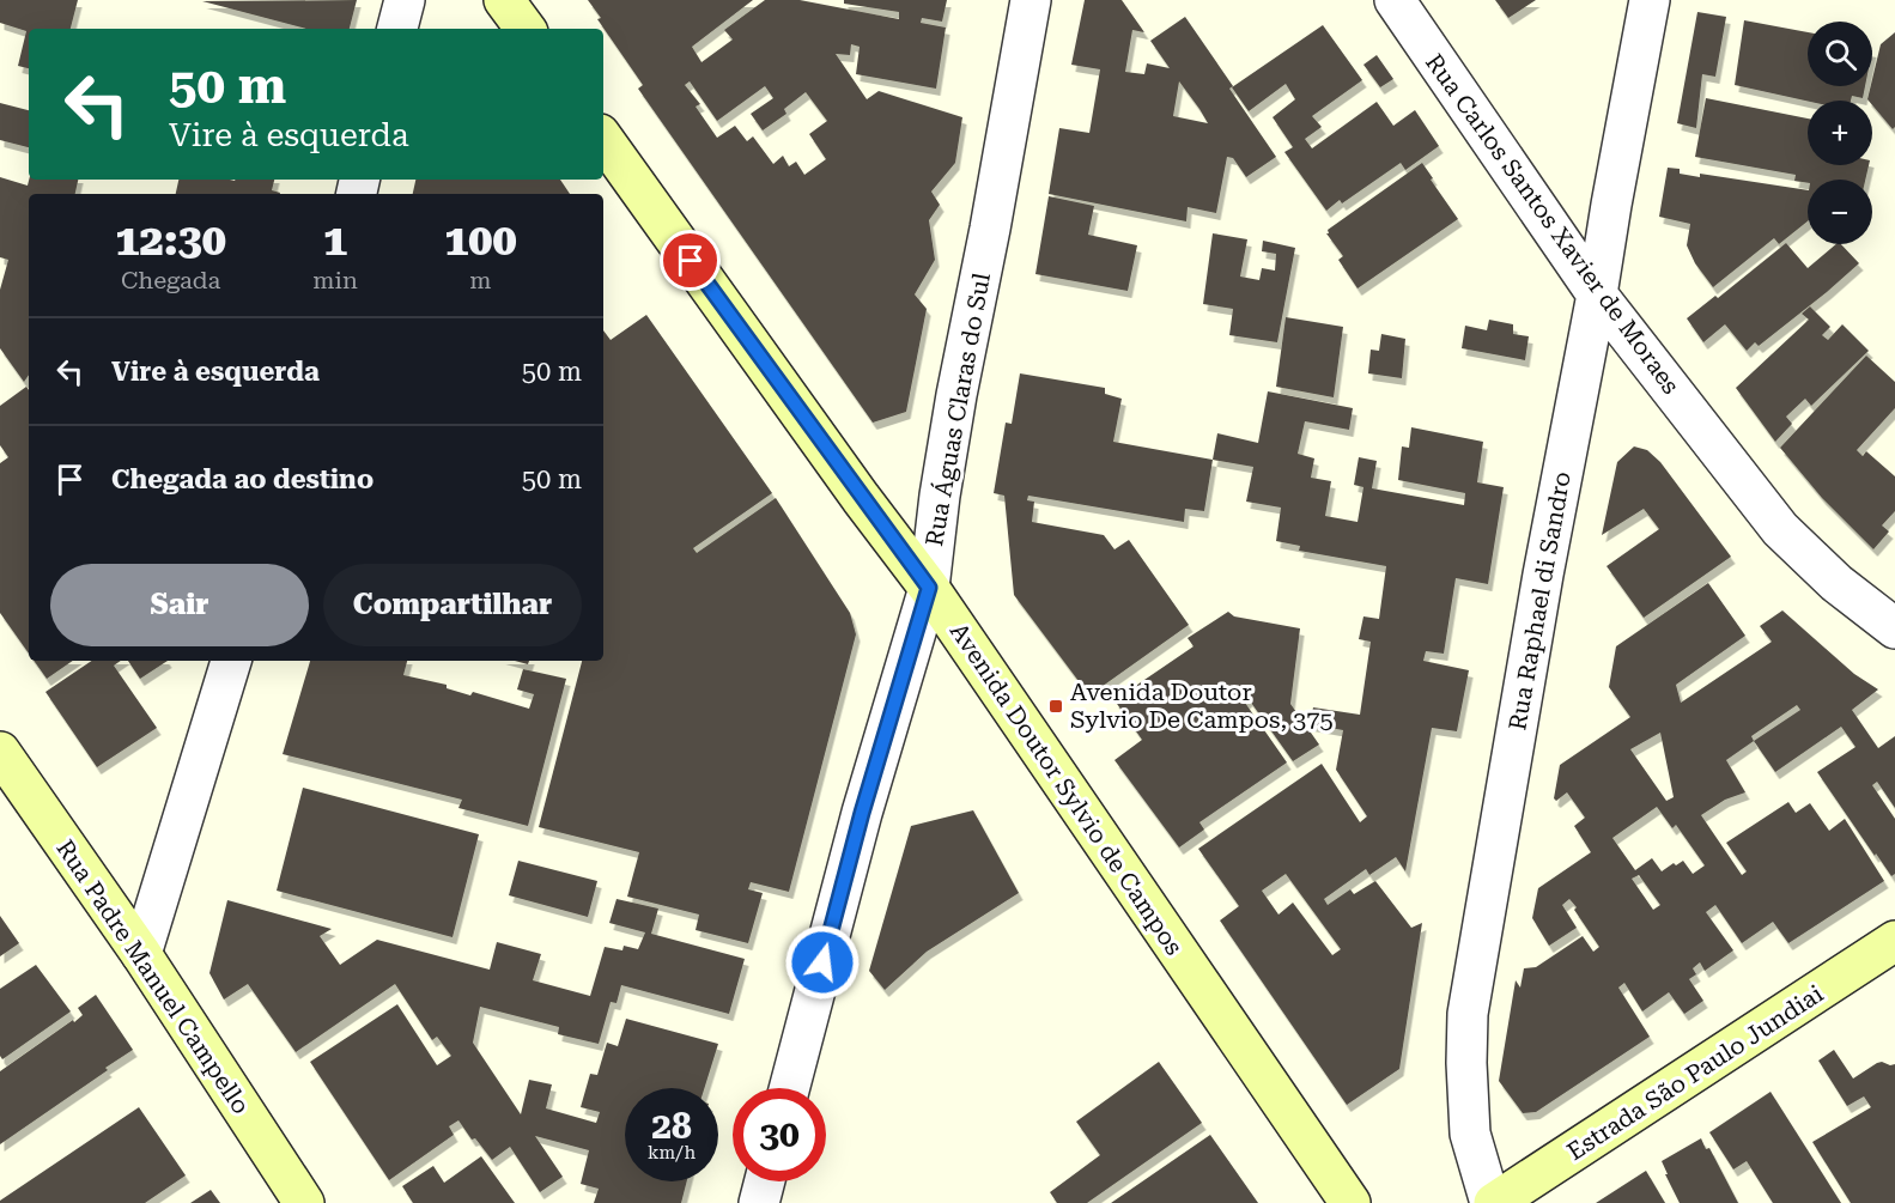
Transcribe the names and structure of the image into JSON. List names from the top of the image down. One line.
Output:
{"streets":{"main road":["Avenida Doutor Sylvio de Campos","Rua Padre Manuel Campello","Estrada São Paulo Jundiai"],"street":["Rua Carlos Santos Xavier de Moraes","Rua Águas Claras do Sul","Rua Raphael di Sandro"]},"crossings":[["Rua Carlos Santos Xavier de Moraes","Rua Raphael di Sandro"],["Rua Águas Claras do Sul","Avenida Doutor Sylvio de Campos"],["Rua Raphael di Sandro","Estrada São Paulo Jundiai"]],"places":{"transit":["Avenida Doutor Sylvio De Campos, 375"]},"page":{"map_buttons":["+","−"],"turn":["50 m","Vire à esquerda"],"eta":["12:30","Chegada","1","min","100","m"],"list":[{"name":"Vire à esquerda","value":"50 m"},{"name":"Chegada ao destino","value":"50 m"}],"buttons":["Sair","Compartilhar"],"speed":"28 km/h","limit":"30"}}
